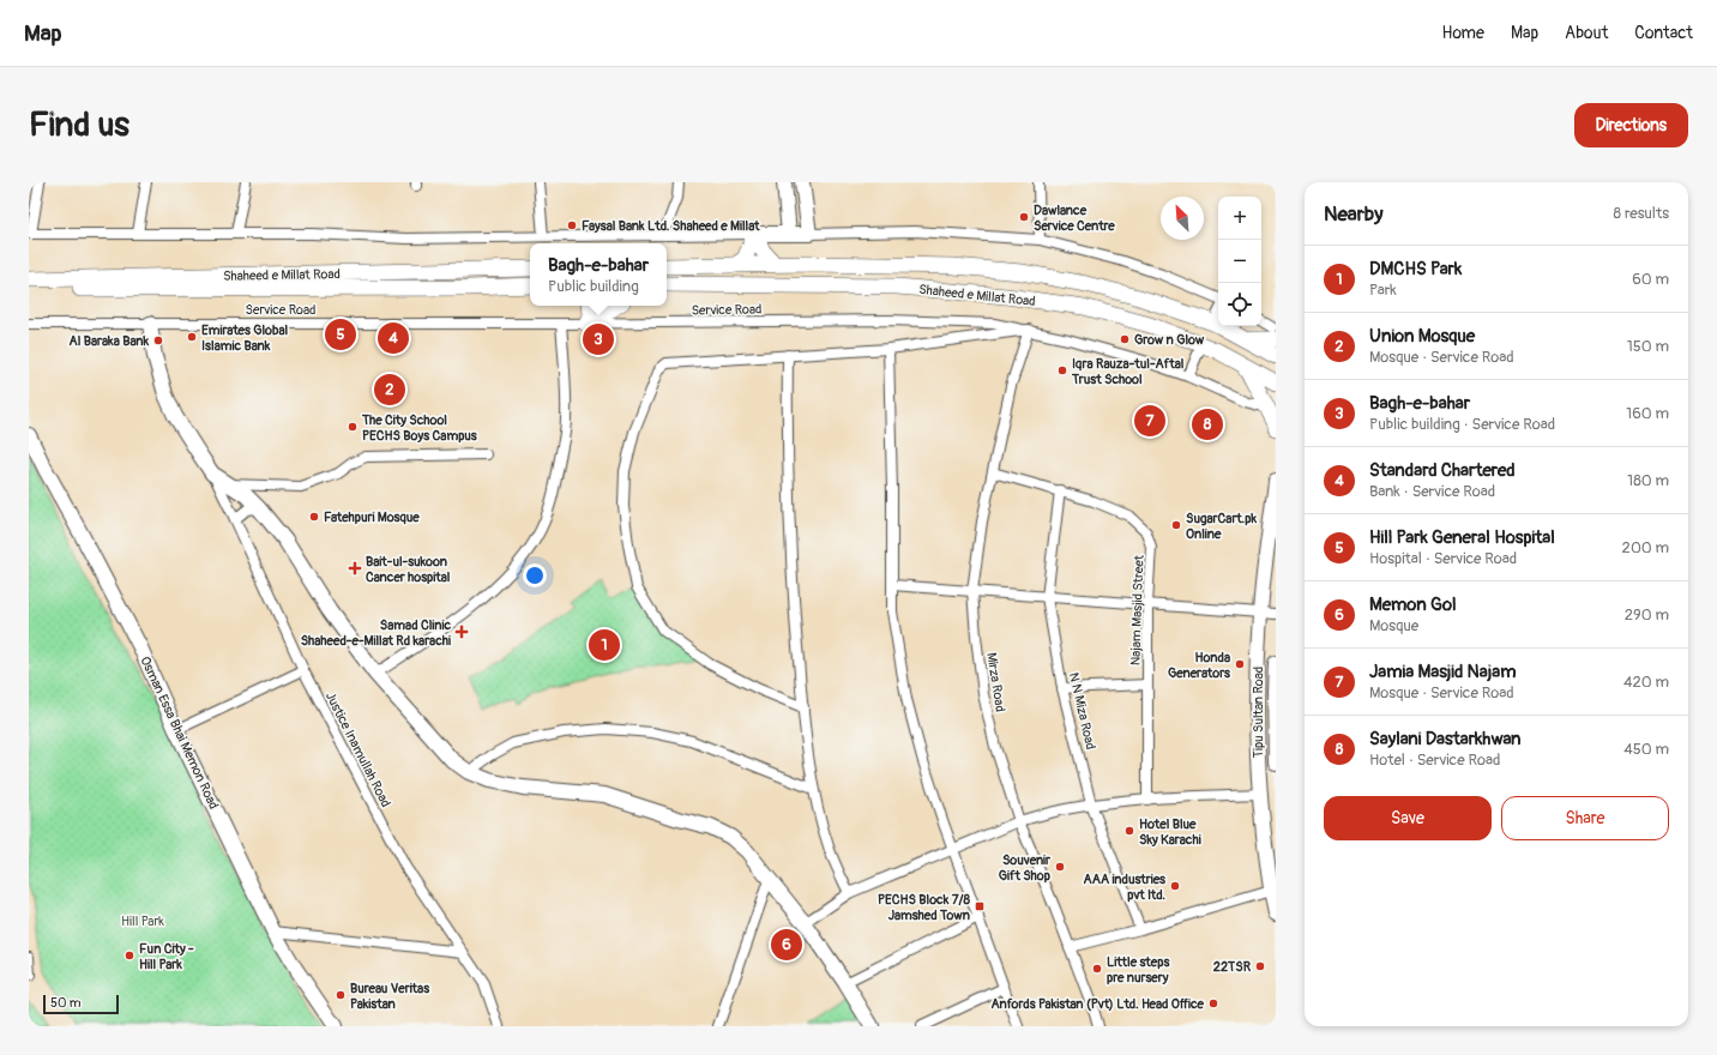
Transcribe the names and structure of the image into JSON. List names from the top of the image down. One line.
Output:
{"streets":{"main road":["Shaheed e Millat Road"],"street":["Service Road","Najam Masjid Street","Mirza Road","N N Miza Road","Tipu Sultan Road","Osman Essa Bhai Memon Road","Justice Inamullah Road"]},"crossings":[["Service Road","Mirza Road"],["Najam Masjid Street","Mirza Road"],["Najam Masjid Street","N N Miza Road"]],"parks":["Hill Park"],"places":{"other":["Dawlance Service Centre","Faysal Bank Ltd. Shaheed e Millat","Emirates Global Islamic Bank","Grow n Glow","Al Baraka Bank","Iqra Rauza-tul-Aftal Trust School","The City School PECHS Boys Campus","Fatehpuri Mosque","SugarCart.pk Online","Honda Generators","Hotel Blue Sky Karachi","Souvenir Gift Shop","AAA industries pvt ltd.","Fun City - Hill Park","22TSR","Little steps pre nursery","Bureau Veritas Pakistan","Anfords Pakistan (Pvt) Ltd. Head Office"],"health":["Bait-ul-sukoon Cancer hospital","Samad Clinic Shaheed-e-Millat Rd karachi"],"transit":["PECHS Block 7/8 Jamshed Town"]},"scale_bar":"50 m","north":"top left","page":{"header":"Map","nav":["Home","Map","About","Contact"],"buttons":["Directions",["Save","Share"]],"title":"Find us","heading":["Nearby","8 results"],"map_buttons":["+","−"],"popup":["Bagh-e-bahar","Public building"],"list":[{"mark":"1","name":"DMCHS Park","note":"Park","value":"60 m"},{"mark":"2","name":"Union Mosque","note":"Mosque · Service Road","value":"150 m"},{"mark":"3","name":"Bagh-e-bahar","note":"Public building · Service Road","value":"160 m"},{"mark":"4","name":"Standard Chartered","note":"Bank · Service Road","value":"180 m"},{"mark":"5","name":"Hill Park General Hospital","note":"Hospital · Service Road","value":"200 m"},{"mark":"6","name":"Memon Gol","note":"Mosque","value":"290 m"},{"mark":"7","name":"Jamia Masjid Najam","note":"Mosque · Service Road","value":"420 m"},{"mark":"8","name":"Saylani Dastarkhwan","note":"Hotel · Service Road","value":"450 m"}],"pins":["5","4","3","2","7","8","1","6"],"scale":"50 m"}}
